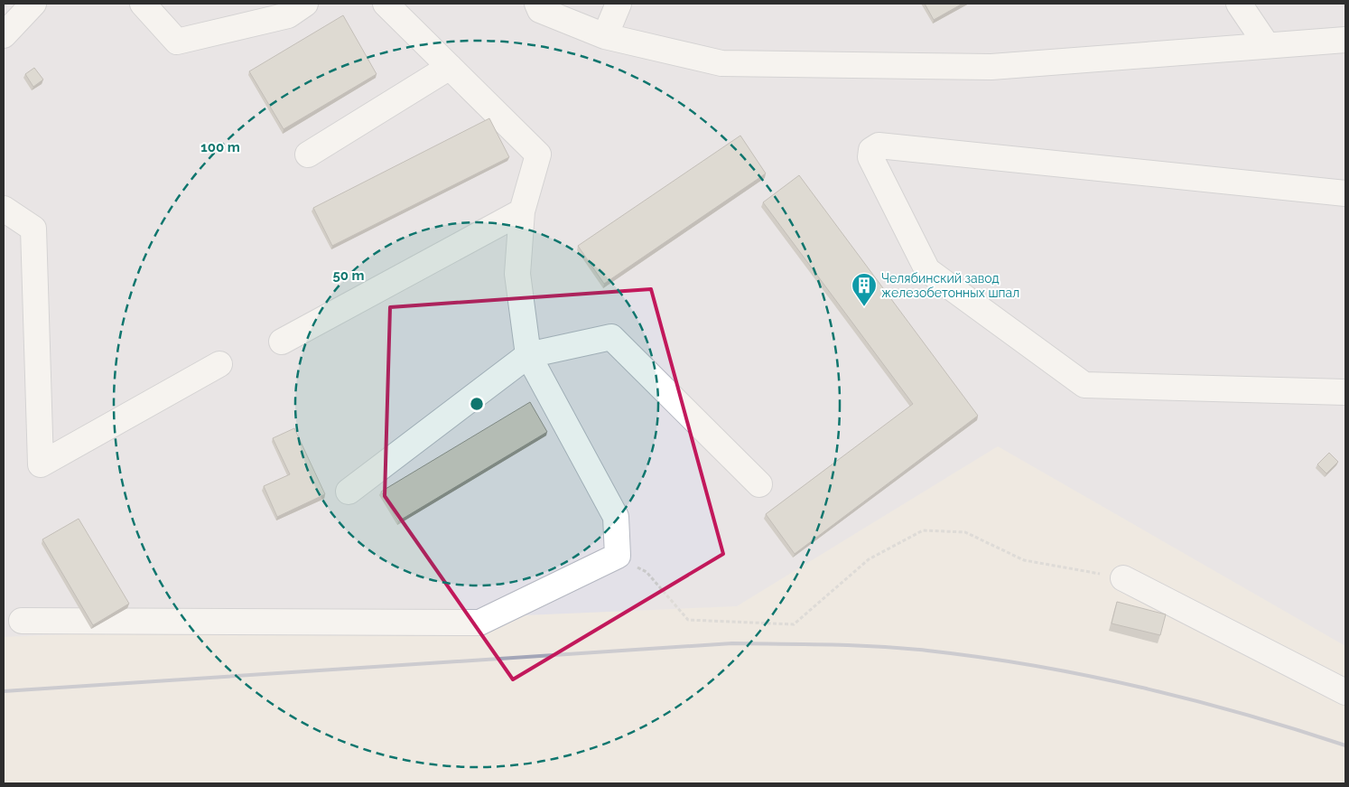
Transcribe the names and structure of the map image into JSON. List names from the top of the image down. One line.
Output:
{"places":{"building":["Челябинский завод железобетонных шпал"]},"rings":["100 m","50 m"]}
